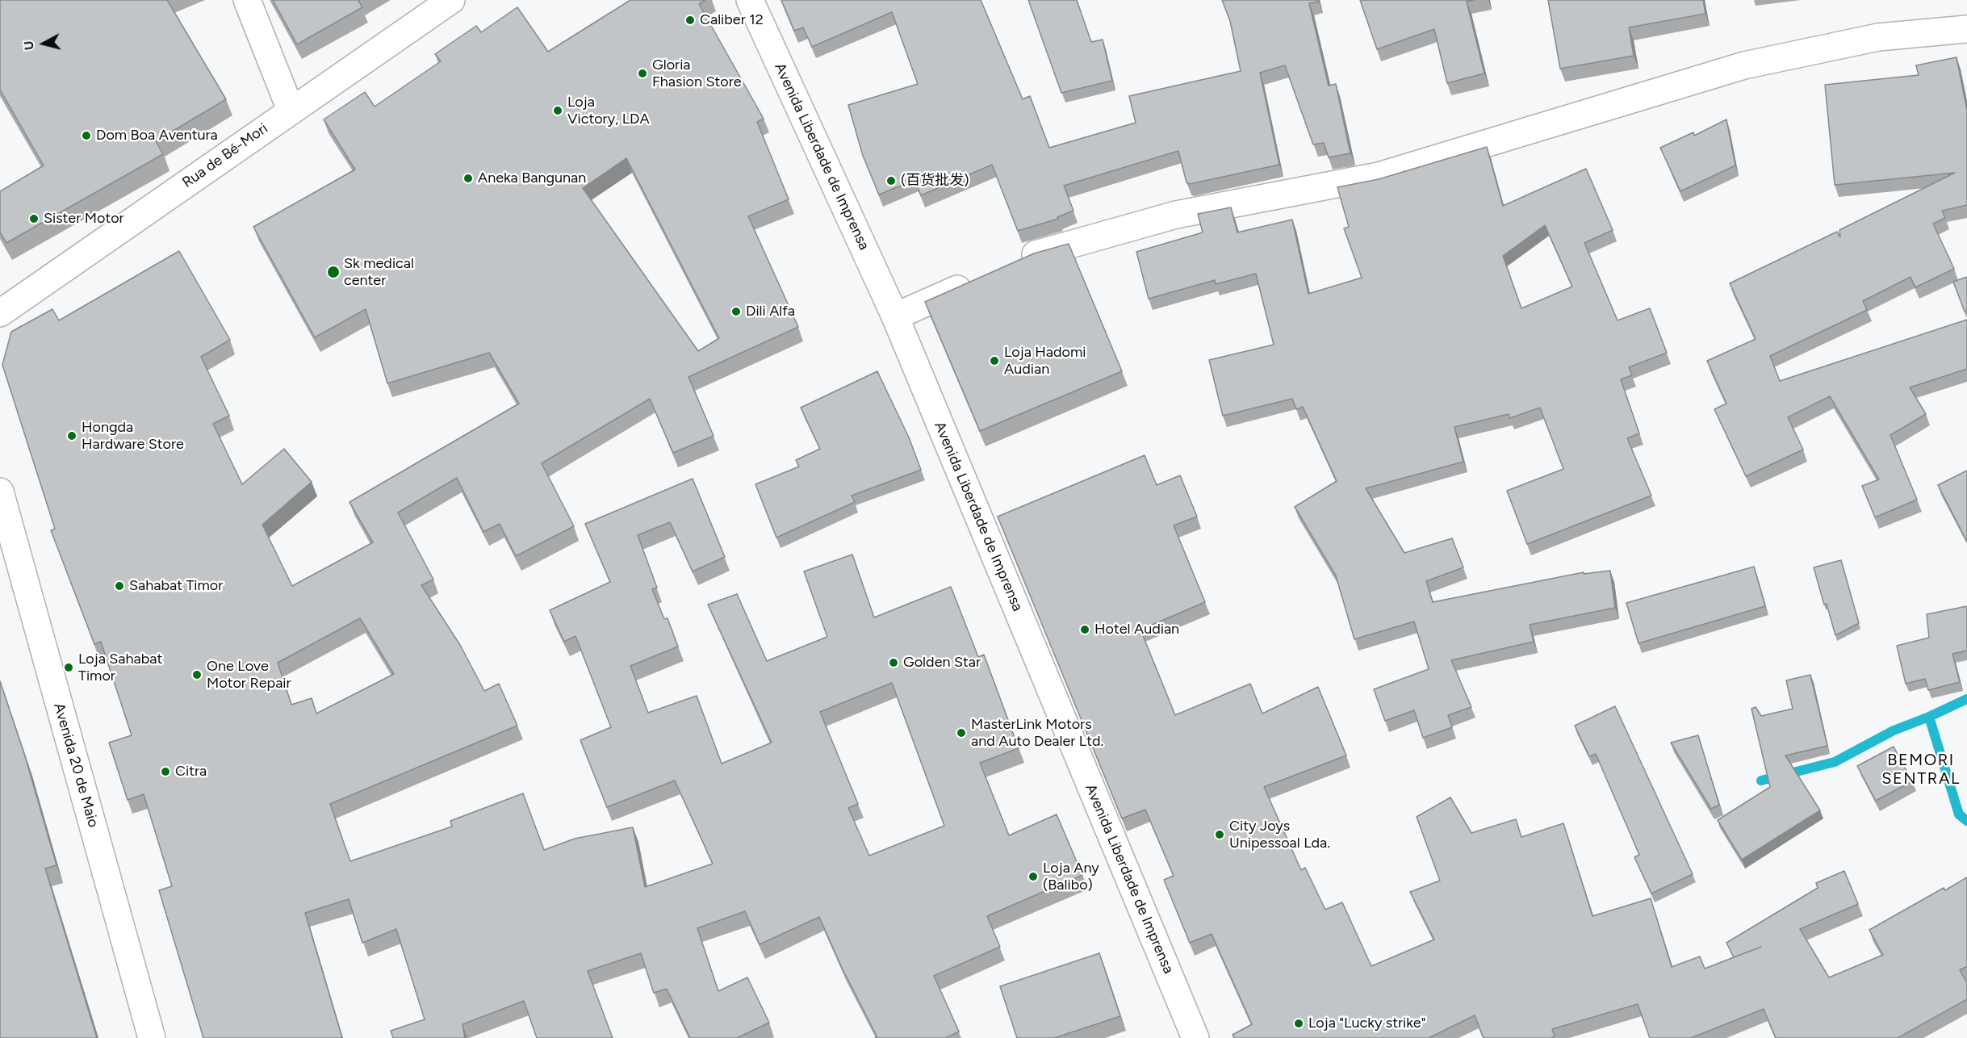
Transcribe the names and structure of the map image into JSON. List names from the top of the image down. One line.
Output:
{"streets":{"main road":["Rua de Bé-Mori","Avenida Liberdade de Imprensa","Avenida 20 de Maio"]},"districts":["BEMORI SENTRAL"],"places":["Caliber 12","Gloria Fhasion Store","Loja Victory, LDA","Dom Boa Aventura","Aneka Bangunan","(百货批发)","Sister Motor","Sk medical center","Dili Alfa","Loja Hadomi Audian","Hongda Hardware Store","Sahabat Timor","Hotel Audian","Golden Star","Loja Sahabat Timor","One Love Motor Repair","MasterLink Motors and Auto Dealer Ltd.","Citra","City Joys Unipessoal Lda.","Loja Any (Balibo)","Loja \"Lucky strike\""],"north":"left"}
